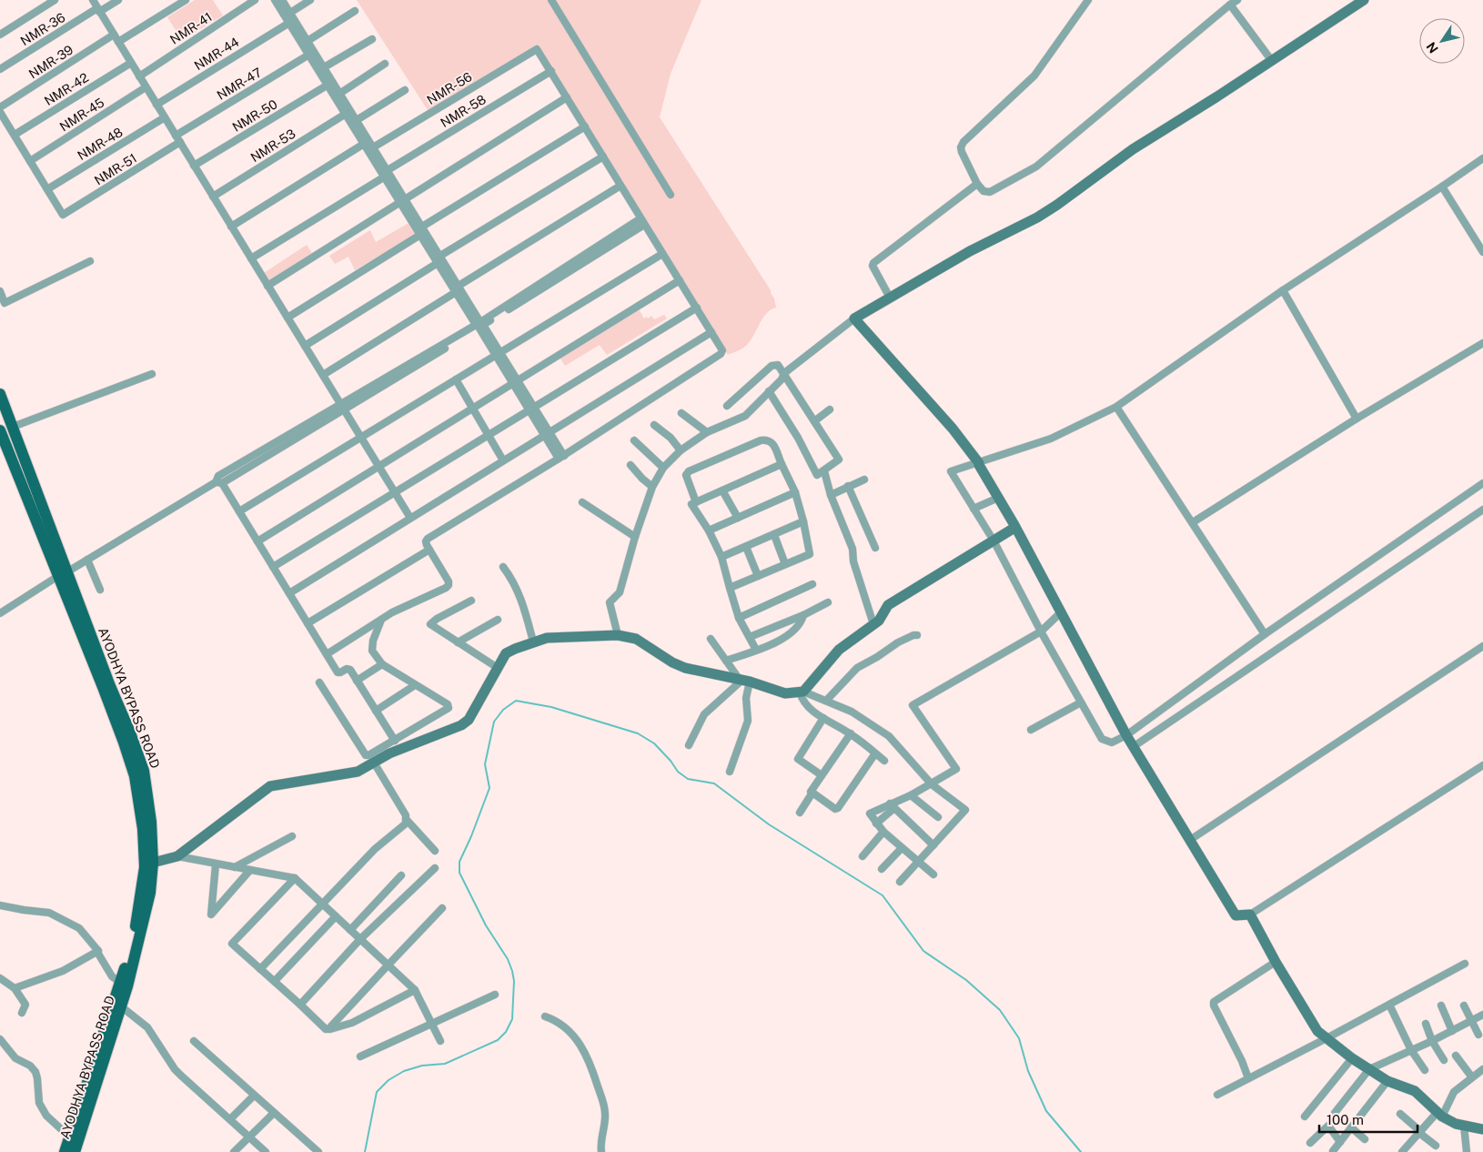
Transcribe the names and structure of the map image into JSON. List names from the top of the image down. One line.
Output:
{"streets":{"main road":["AYODHYA BYPASS ROAD"],"street":["NMR-41","NMR-36","NMR-44","NMR-39","NMR-47","NMR-56","NMR-42","NMR-58","NMR-45","NMR-50","NMR-48","NMR-53","NMR-51"]},"crossings":[["NMR-56","NMR-58"],["NMR-48","NMR-51"]],"scale_bar":"100 m","north":"bottom left"}
